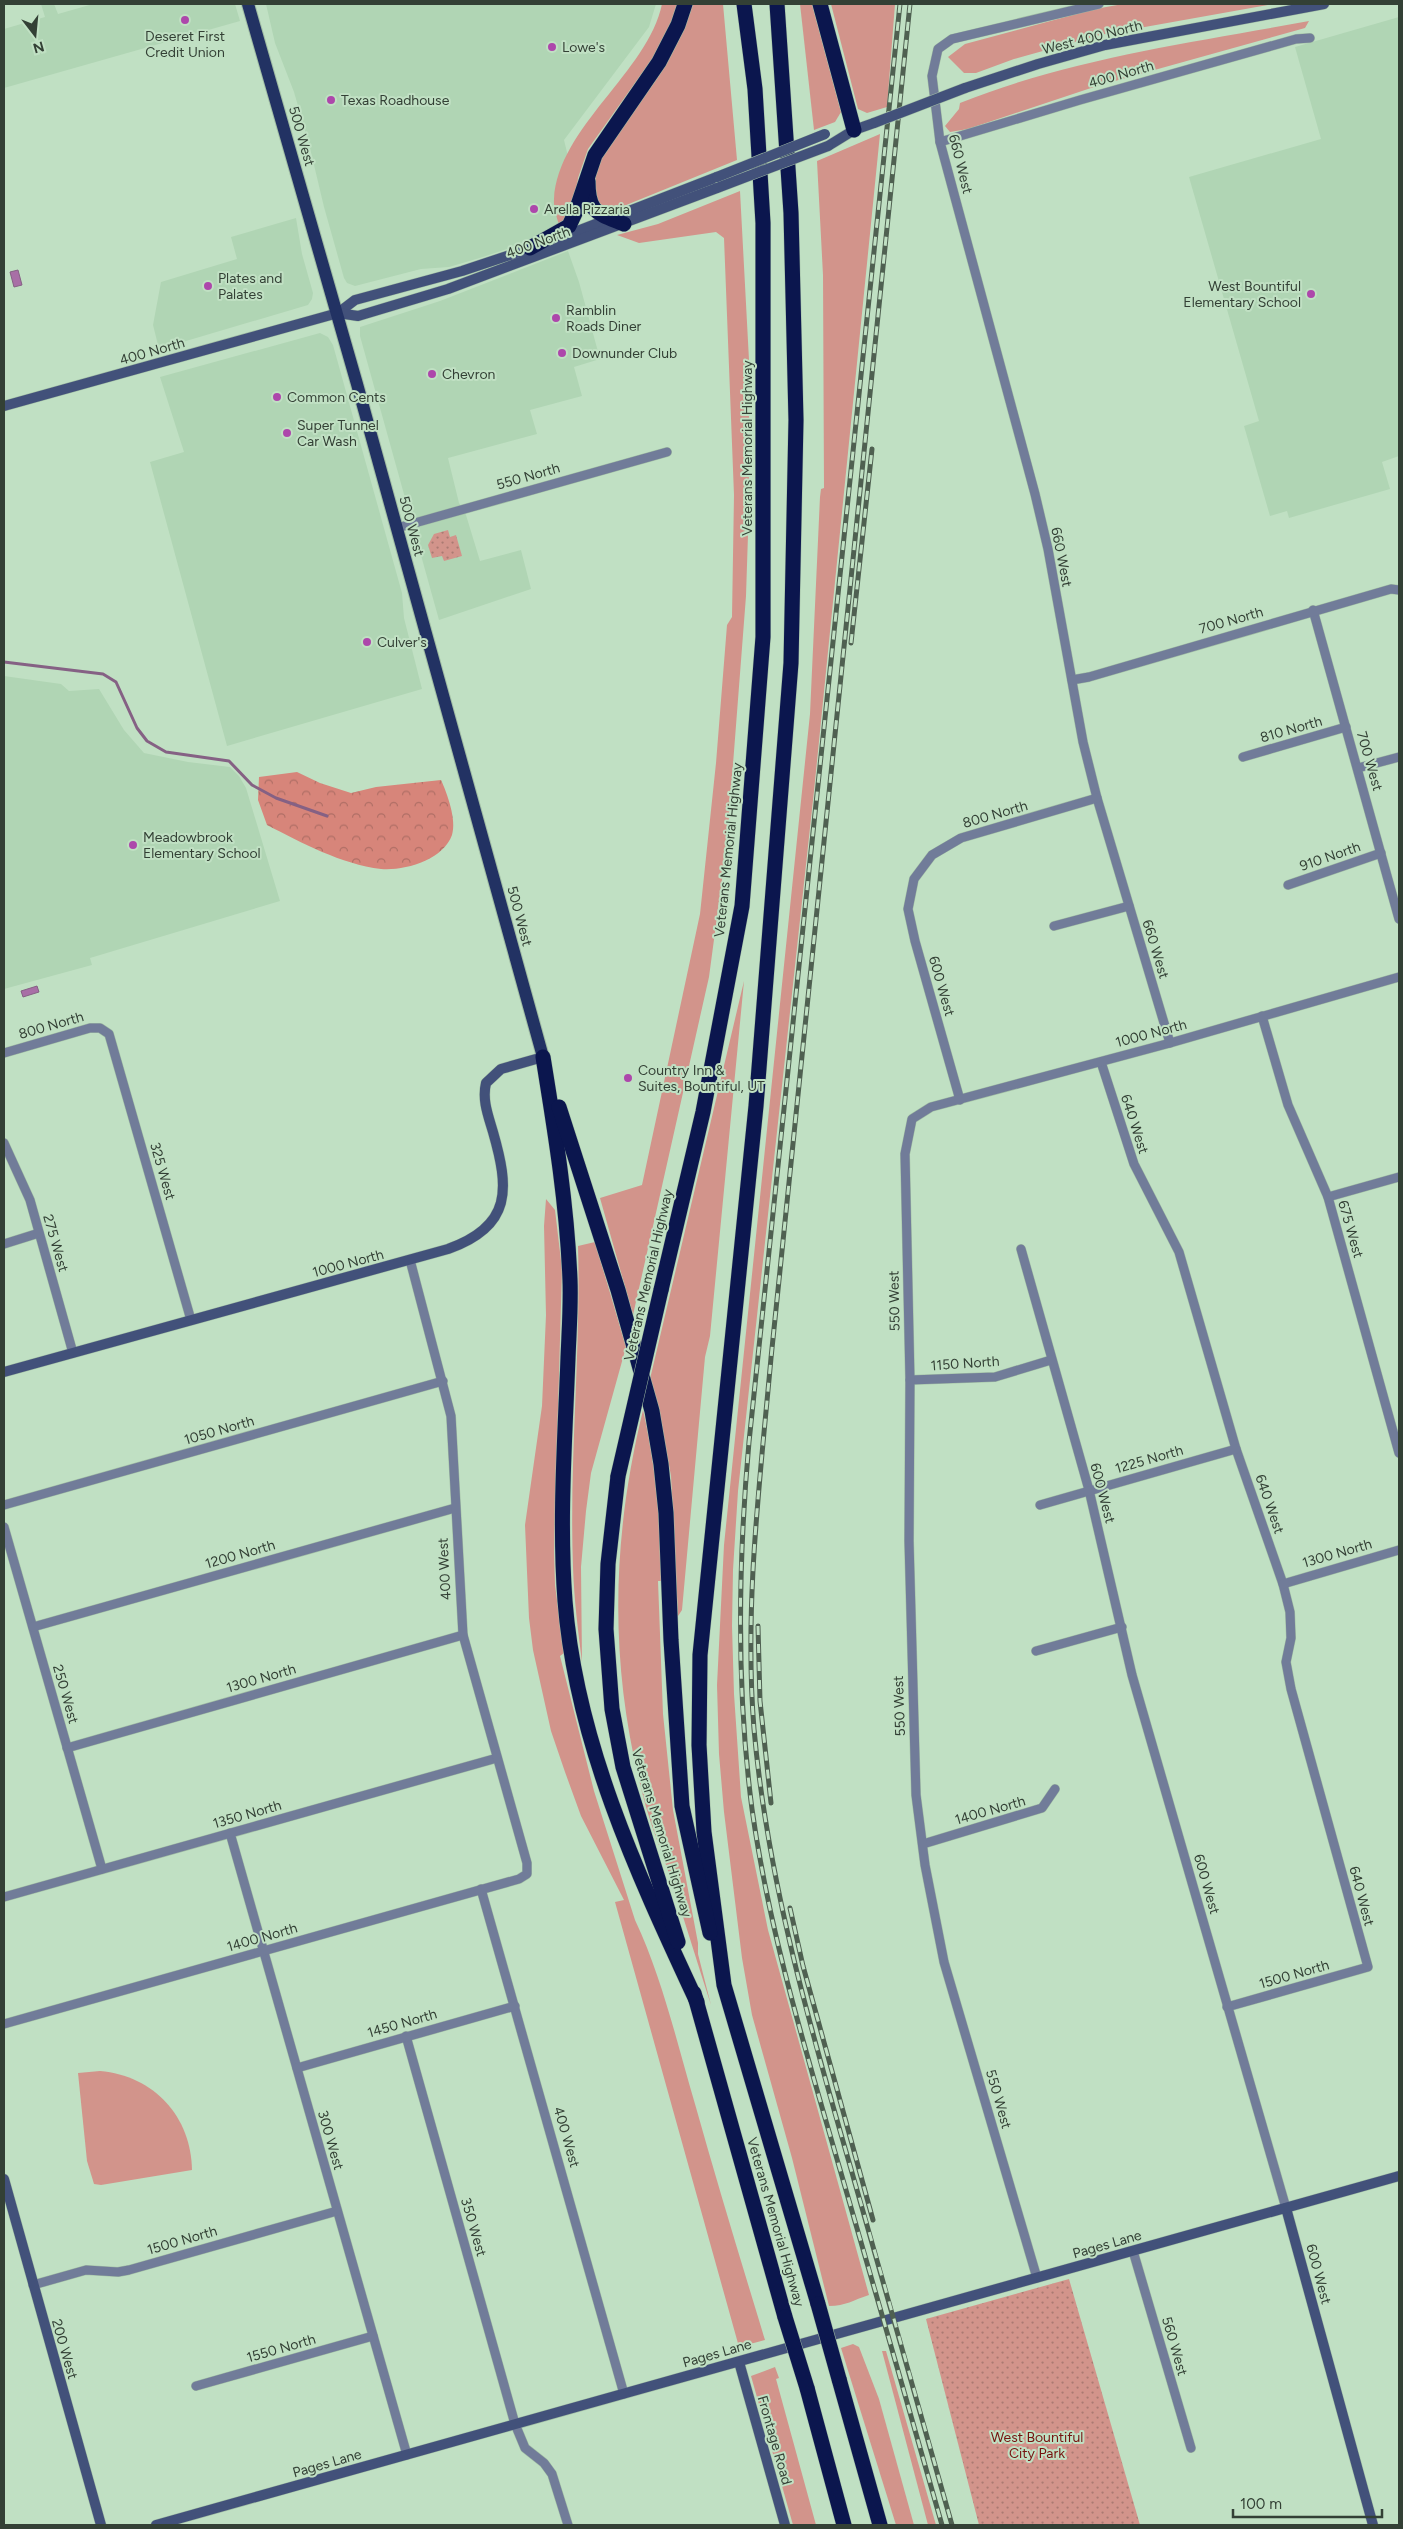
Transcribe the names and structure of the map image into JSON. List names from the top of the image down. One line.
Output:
{"streets":{"highway":["Veterans Memorial Highway"],"main road":["500 West"],"street":["West 400 North","400 North","660 West","550 North","700 North","810 North","700 West","800 North","910 North","600 West","1000 North","640 West","325 West","675 West","275 West","550 West","1150 North","1050 North","1225 North","1300 North","1200 North","400 West","250 West","1400 North","1350 North","1500 North","1450 North","300 West","350 West","Pages Lane","560 West","1550 North","200 West","Frontage Road"]},"crossings":[["West 400 North","400 North"],["400 North","500 West"],["400 North","660 West"],["500 West","550 North"],["500 West","1000 North"],["660 West","700 North"],["660 West","800 North"],["660 West","1000 North"],["700 North","700 West"],["810 North","700 West"],["700 West","910 North"],["800 North","600 West"],["800 North","325 West"],["600 West","1000 North"],["600 West","1150 North"],["600 West","1225 North"],["600 West","1500 North"],["600 West","Pages Lane"],["1000 North","640 West"],["1000 North","325 West"],["1000 North","675 West"],["1000 North","275 West"],["1000 North","550 West"],["1000 North","400 West"],["640 West","1225 North"],["640 West","1300 North"],["640 West","1500 North"],["550 West","1150 North"],["550 West","1400 North"],["550 West","Pages Lane"],["1050 North","400 West"],["1300 North","400 West"],["1300 North","250 West"],["1200 North","400 West"],["1200 North","250 West"],["400 West","1400 North"],["400 West","1350 North"],["400 West","1450 North"],["400 West","Pages Lane"],["250 West","1350 North"],["1400 North","300 West"],["1350 North","300 West"],["1500 North","300 West"],["1500 North","200 West"],["1450 North","300 West"],["1450 North","350 West"],["300 West","Pages Lane"],["300 West","1550 North"],["350 West","Pages Lane"],["Pages Lane","560 West"],["Pages Lane","Frontage Road"]],"parks":["West Bountiful City Park"],"places":["Deseret First Credit Union","Lowe's","Texas Roadhouse","Arella Pizzaria","Plates and Palates","West Bountiful Elementary School","Ramblin Roads Diner","Downunder Club","Chevron","Common Cents","Super Tunnel Car Wash","Culver's","Meadowbrook Elementary School","Country Inn & Suites, Bountiful, UT"],"scale_bar":"100 m","north":"bottom"}
